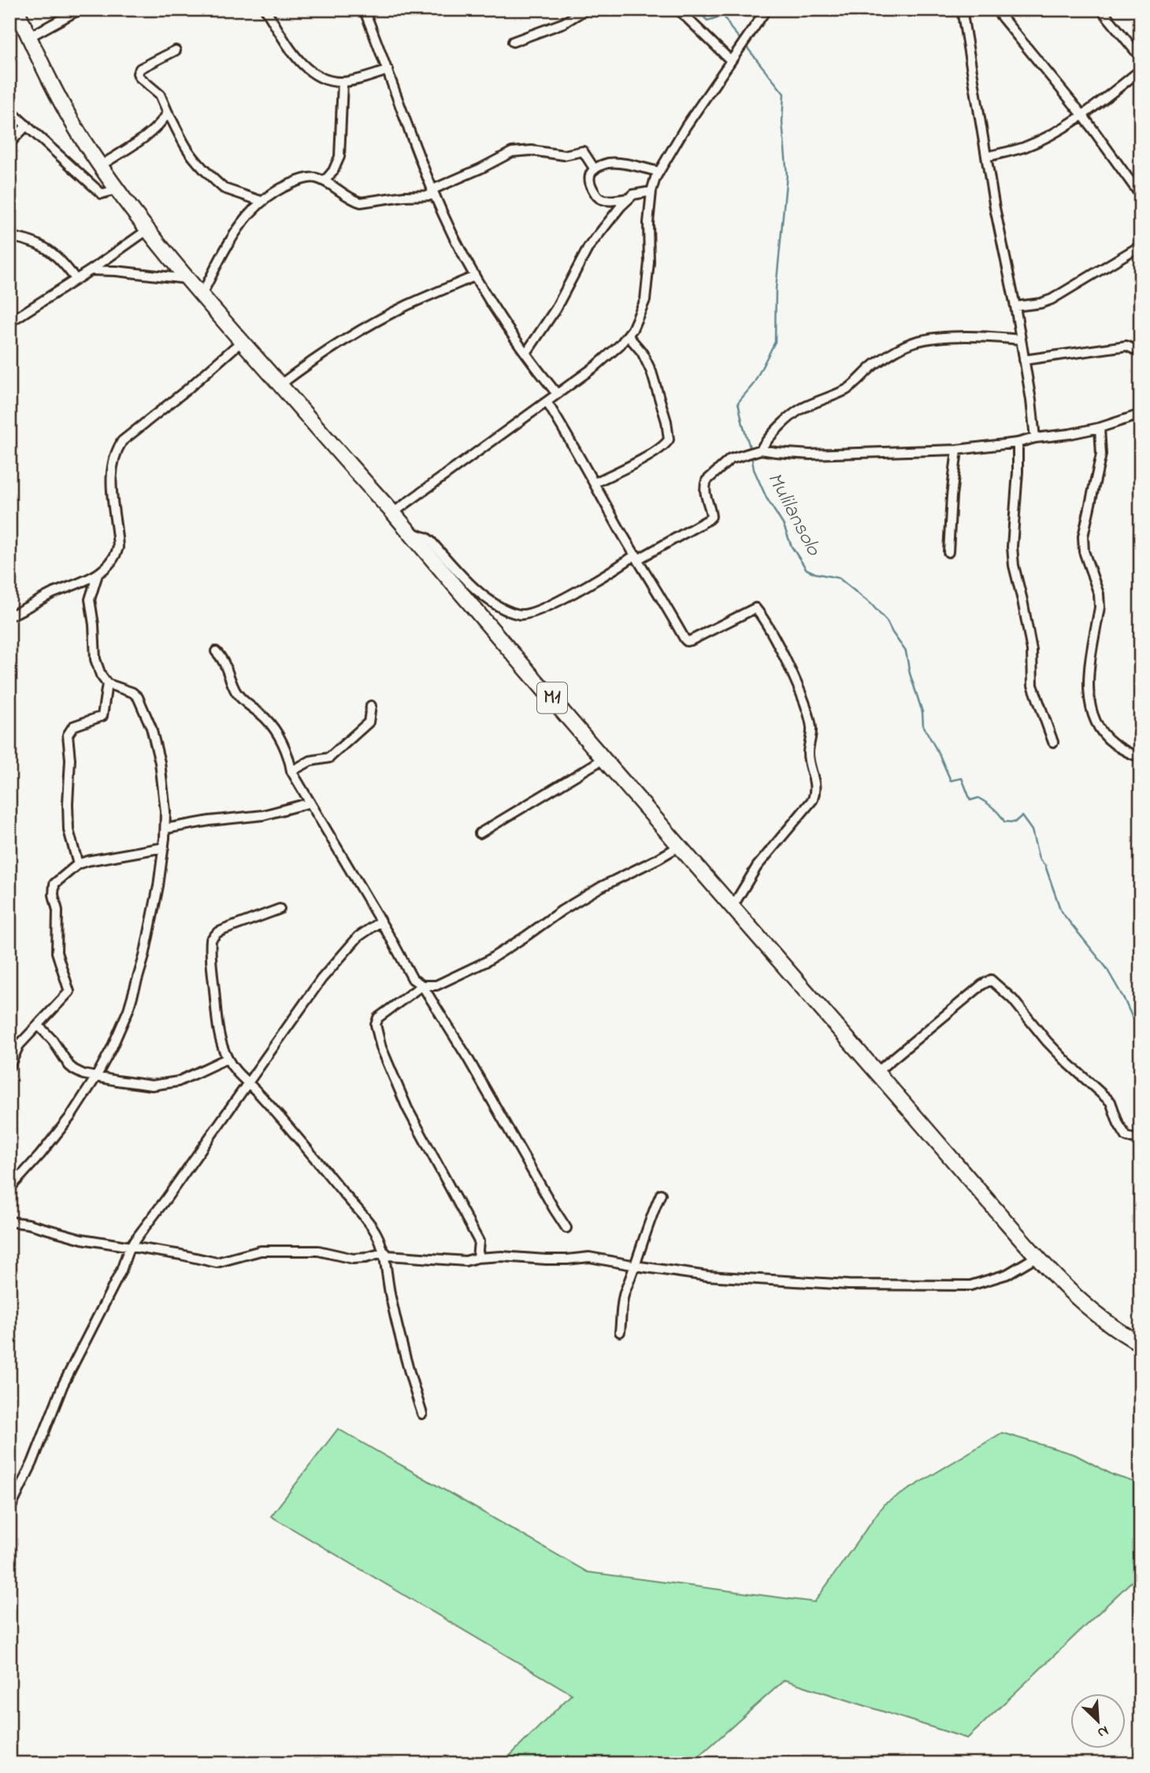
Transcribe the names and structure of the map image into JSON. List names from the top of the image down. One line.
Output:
{"streets":{"main road":["M1"]},"water":["Mulilansolo"],"north":"bottom right"}
